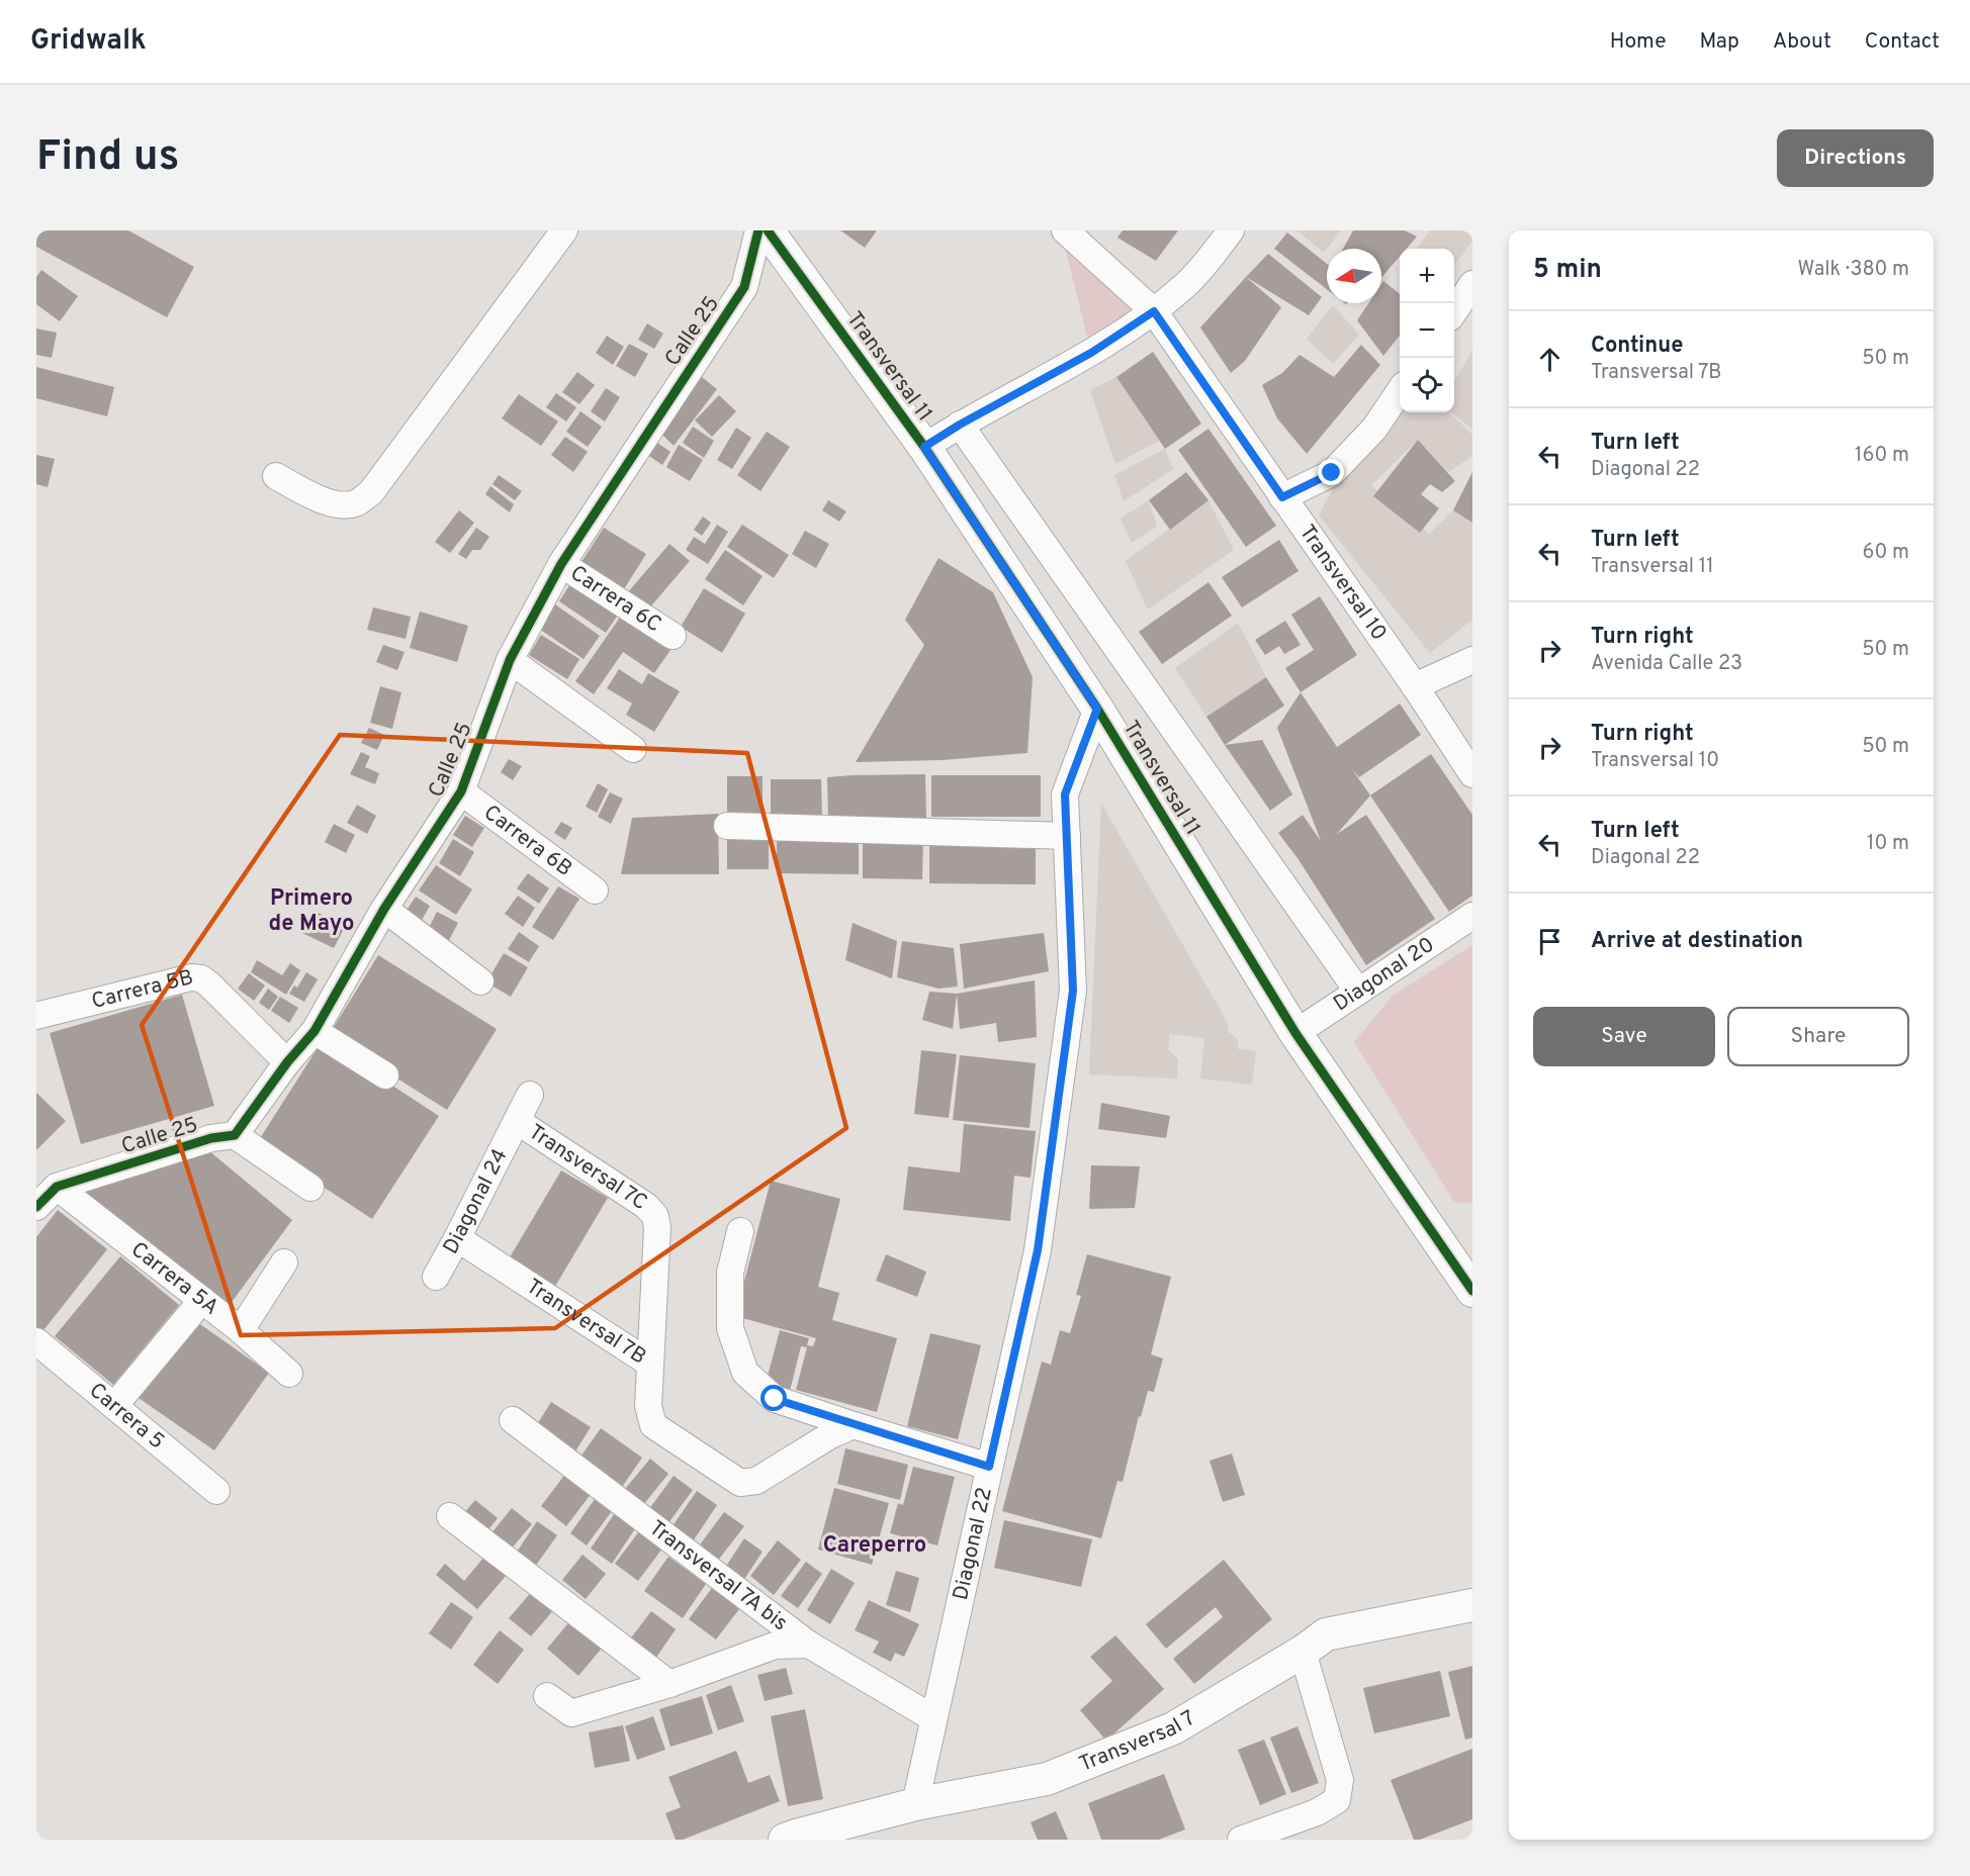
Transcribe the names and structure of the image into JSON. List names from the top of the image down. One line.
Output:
{"streets":{"street":["Calle 25","Transversal 11","Transversal 10","Carrera 6C","Carrera 6B","Diagonal 20","Carrera 5B","Transversal 7C","Diagonal 24","Carrera 5A","Transversal 7B","Carrera 5","Diagonal 22","Transversal 7A bis","Transversal 7"]},"crossings":[["Calle 25","Carrera 6C"],["Calle 25","Carrera 6B"],["Calle 25","Carrera 5B"],["Calle 25","Carrera 5A"],["Transversal 11","Diagonal 20"],["Transversal 11","Diagonal 22"],["Transversal 7C","Diagonal 24"],["Transversal 7C","Transversal 7B"],["Diagonal 24","Transversal 7B"],["Diagonal 22","Transversal 7A bis"],["Diagonal 22","Transversal 7"]],"districts":["Primero de Mayo","Careperro"],"north":"left","page":{"header":"Gridwalk","nav":["Home","Map","About","Contact"],"buttons":["Directions",["Save","Share"]],"title":"Find us","heading":["5 min","Walk · 380 m"],"map_buttons":["+","−"],"list":[["Continue","Transversal 7B","50 m"],["Turn left","Diagonal 22","160 m"],["Turn left","Transversal 11","60 m"],["Turn right","Avenida Calle 23","50 m"],["Turn right","Transversal 10","50 m"],["Turn left","Diagonal 22","10 m"],"Arrive at destination"]}}
